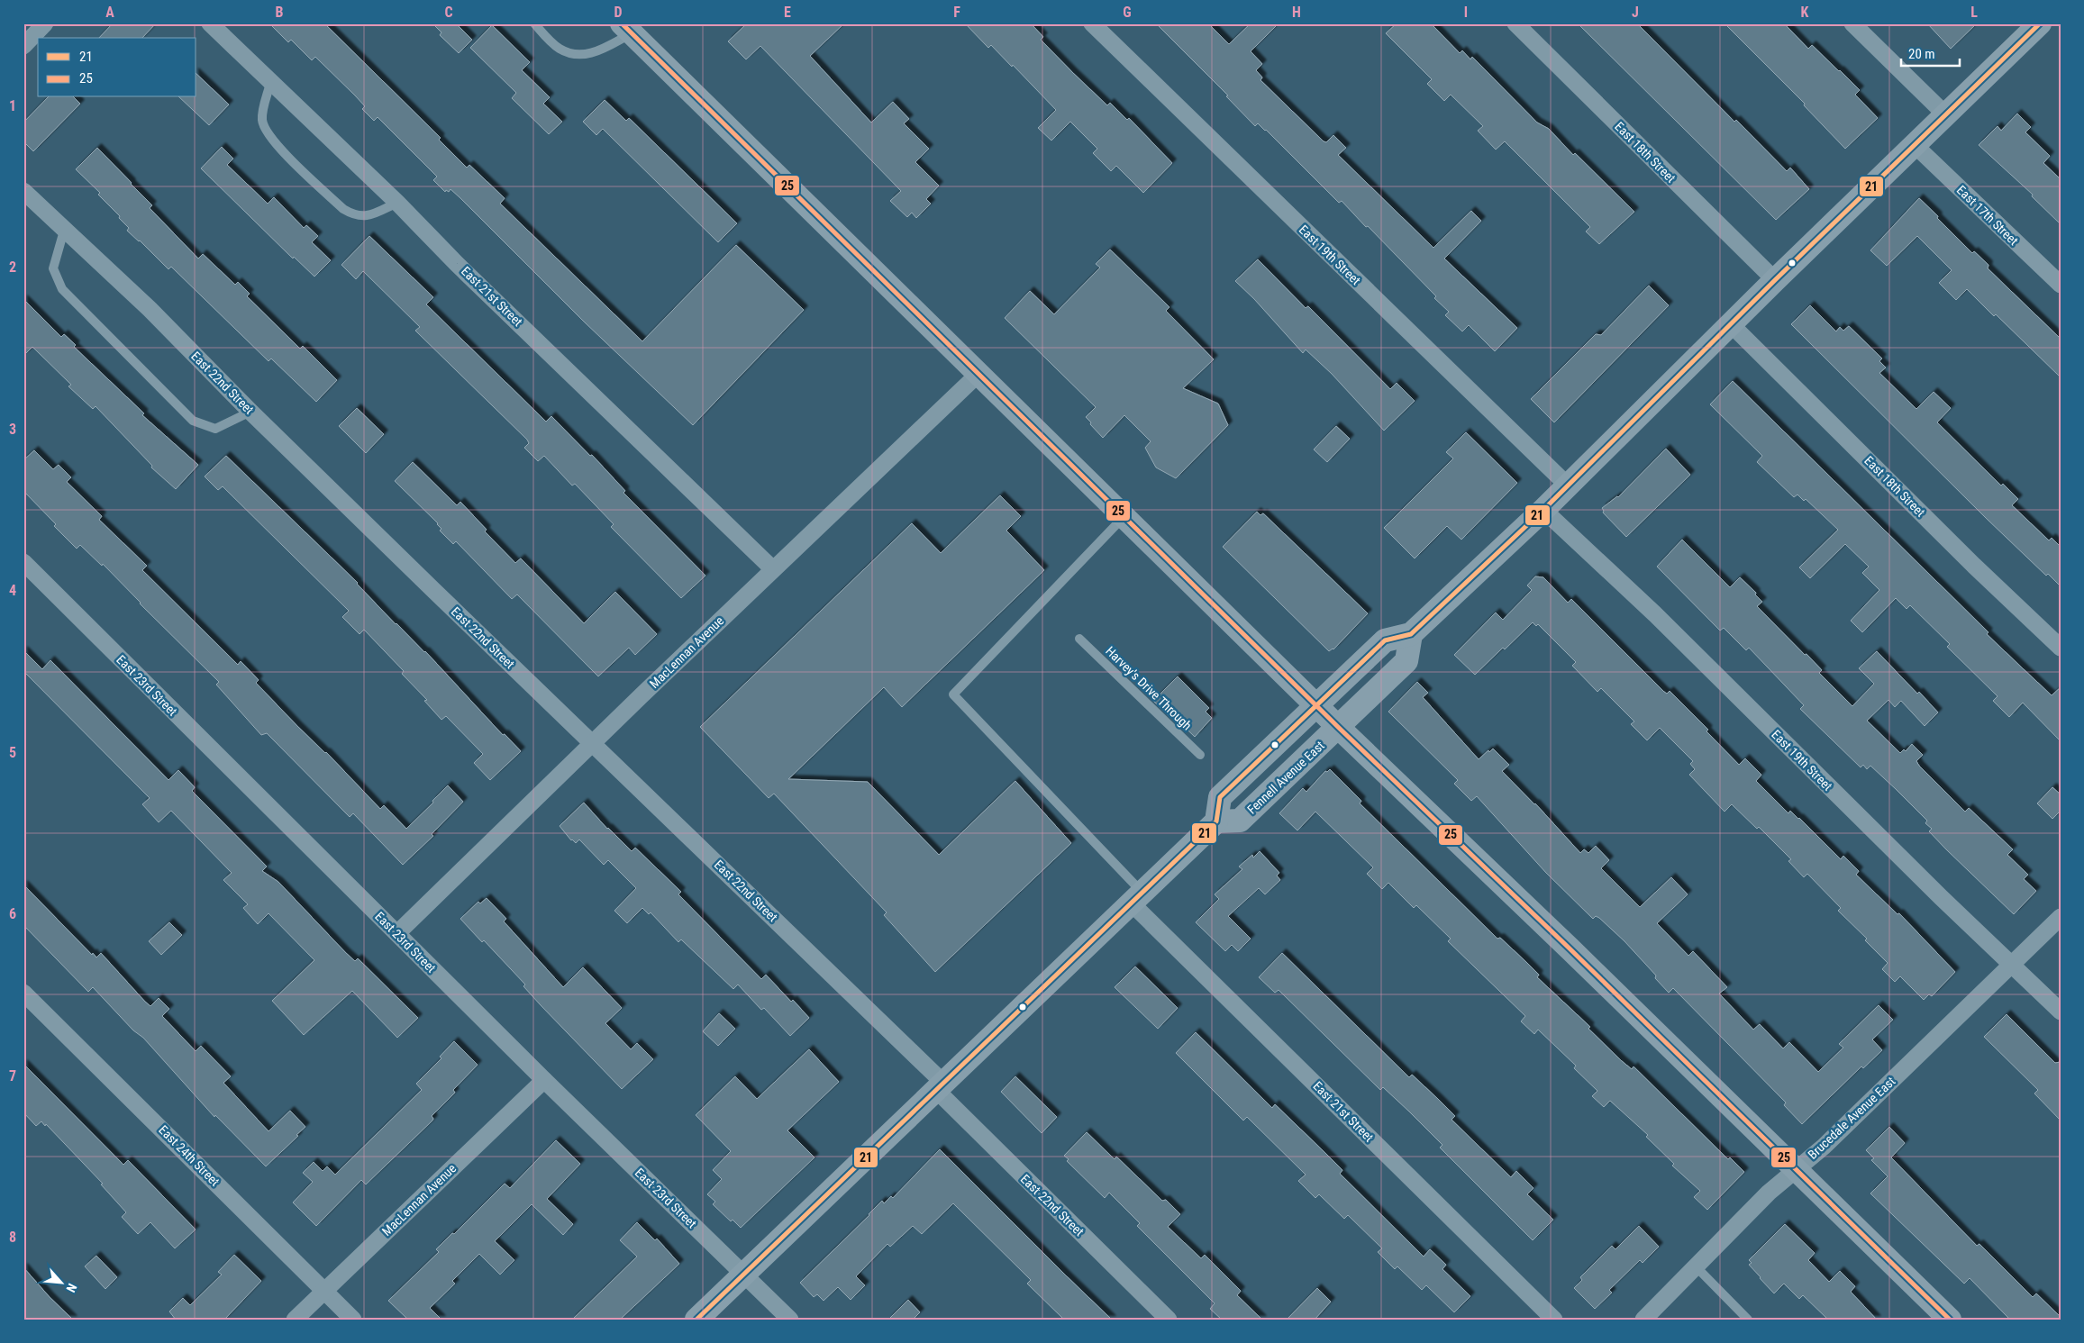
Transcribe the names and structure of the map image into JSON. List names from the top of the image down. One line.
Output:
{"streets":{"main road":["Fennell Avenue East"],"street":["East 18th Street","East 17th Street","East 19th Street","East 21st Street","East 22nd Street","MacLennan Avenue","East 23rd Street","Brucedale Avenue East","East 24th Street"],"lane":["Harvey's Drive Through"]},"crossings":[["East 19th Street","Brucedale Avenue East"],["East 21st Street","MacLennan Avenue"],["East 22nd Street","MacLennan Avenue"],["MacLennan Avenue","East 23rd Street"],["MacLennan Avenue","East 24th Street"]],"lines":["transit line 21","transit line 25"],"legend":["21","25"],"scale_bar":"20 m","north":"bottom right","grid":{"columns":["A","B","C","D","E","F","G","H","I","J","K","L"],"rows":["1","2","3","4","5","6","7","8"]}}
